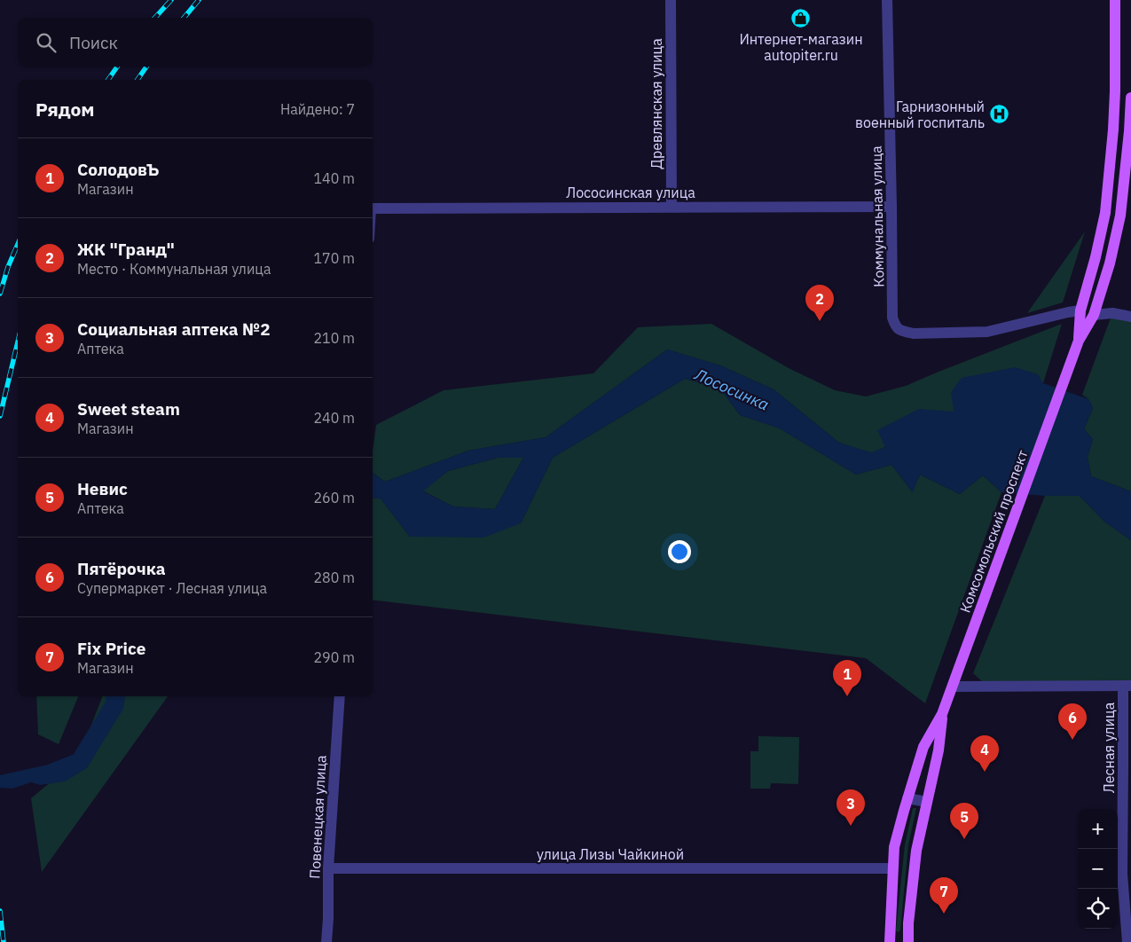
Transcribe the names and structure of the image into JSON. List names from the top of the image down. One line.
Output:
{"streets":{"main road":["Комсомольский проспект"],"street":["Древлянская улица","Лососинская улица","Коммунальная улица","Лесная улица","Повенецкая улица","улица Лизы Чайкиной"]},"crossings":[["Древлянская улица","Лососинская улица"],["Лососинская улица","Коммунальная улица"],["Комсомольский проспект","улица Лизы Чайкиной"],["Повенецкая улица","улица Лизы Чайкиной"]],"water":["Лососинка"],"places":{"shop":["Интернет-магазин autopiter.ru"],"hospital":["Гарнизонный военный госпиталь"]},"page":{"search":"Поиск","heading":["Рядом","Найдено: 7"],"list":[{"mark":"1","name":"СолодовЪ","note":"Магазин","value":"140 m"},{"mark":"2","name":"ЖК \"Гранд\"","note":"Место · Коммунальная улица","value":"170 m"},{"mark":"3","name":"Социальная аптека №2","note":"Аптека","value":"210 m"},{"mark":"4","name":"Sweet steam","note":"Магазин","value":"240 m"},{"mark":"5","name":"Невис","note":"Аптека","value":"260 m"},{"mark":"6","name":"Пятёрочка","note":"Супермаркет · Лесная улица","value":"280 m"},{"mark":"7","name":"Fix Price","note":"Магазин","value":"290 m"}],"pins":["2","1","6","4","3","5","7"],"map_buttons":["+","−"]}}
